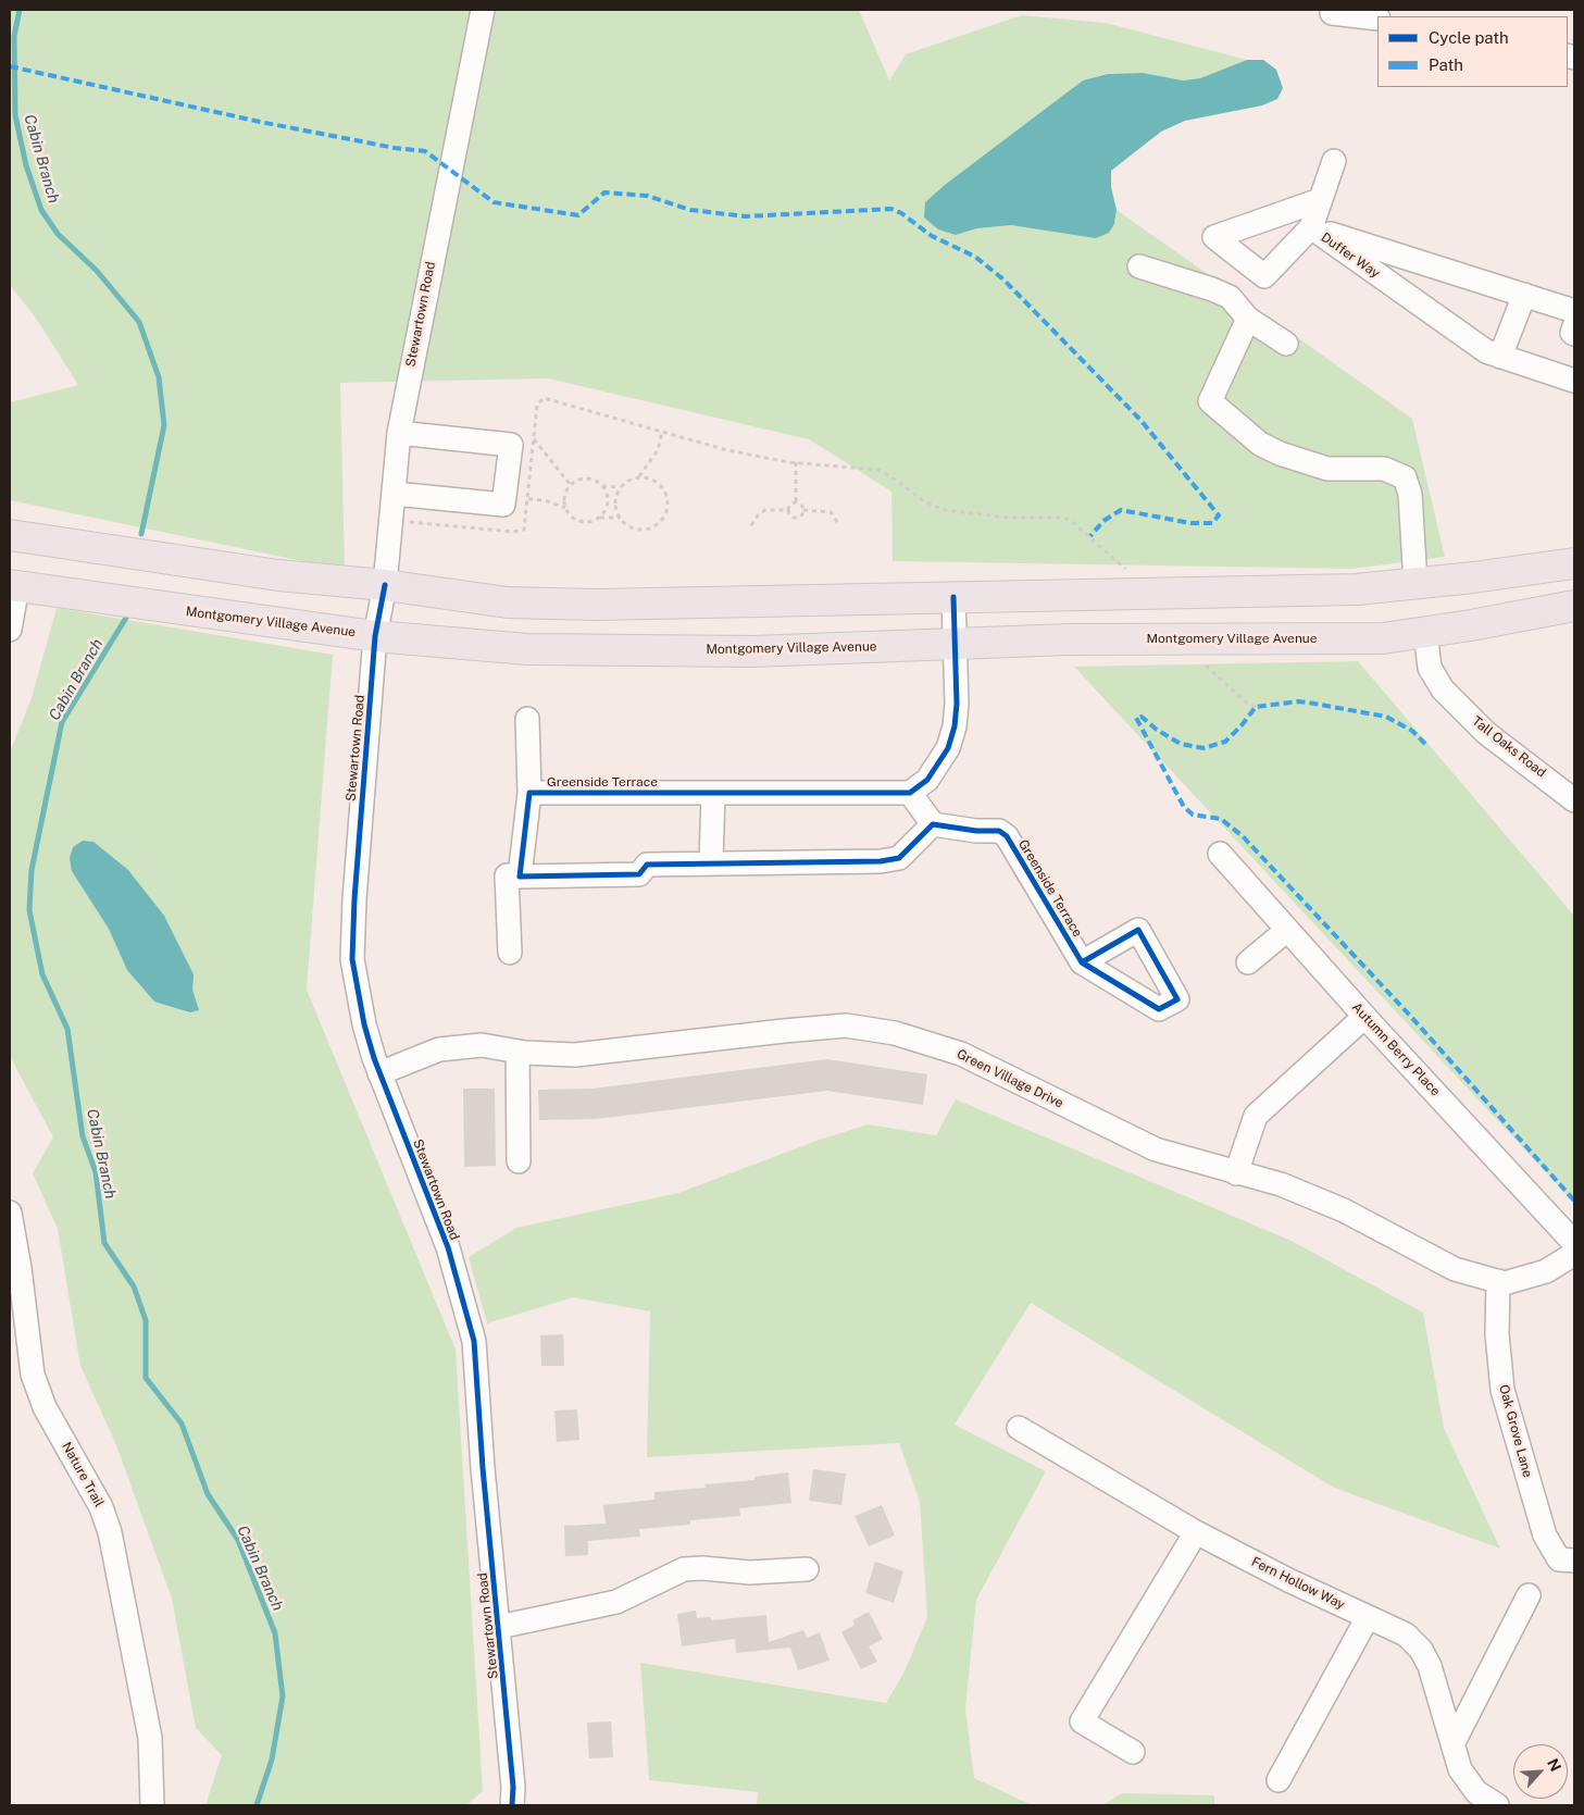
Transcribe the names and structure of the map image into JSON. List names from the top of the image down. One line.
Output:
{"streets":{"main road":["Montgomery Village Avenue"],"street":["Duffer Way","Stewartown Road","Tall Oaks Road","Greenside Terrace","Autumn Berry Place","Green Village Drive","Oak Grove Lane","Nature Trail","Fern Hollow Way"]},"crossings":[["Stewartown Road","Montgomery Village Avenue"],["Stewartown Road","Green Village Drive"],["Montgomery Village Avenue","Tall Oaks Road"],["Green Village Drive","Oak Grove Lane"]],"water":["Cabin Branch"],"legend":["Cycle path","Path"],"north":"top right"}
